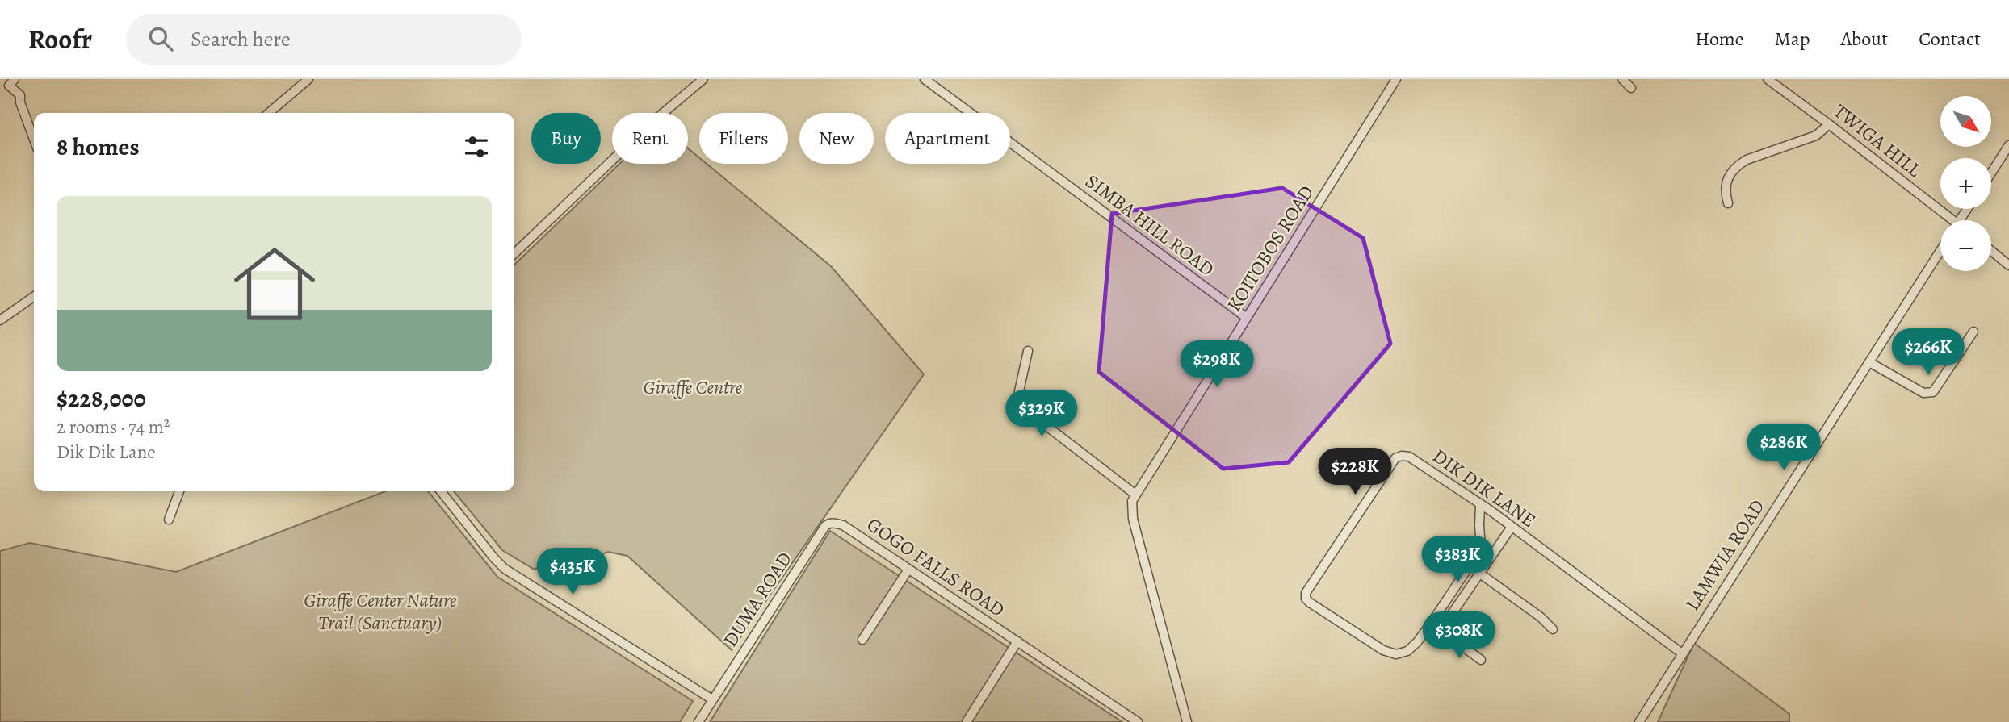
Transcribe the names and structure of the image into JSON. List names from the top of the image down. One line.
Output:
{"streets":{"street":["TWIGA HILL","SIMBA HILL ROAD","KOITOBOS ROAD","DIK DIK LANE","LAMWIA ROAD","GOGO FALLS ROAD","DUMA ROAD"]},"crossings":[["SIMBA HILL ROAD","KOITOBOS ROAD"],["DIK DIK LANE","LAMWIA ROAD"],["GOGO FALLS ROAD","DUMA ROAD"]],"parks":["Giraffe Centre","Giraffe Center Nature Trail (Sanctuary)"],"north":"bottom right","page":{"header":"Roofr","search":"Search here","nav":["Home","Map","About","Contact"],"map_buttons":["+","−"],"chip":["Buy","Rent","Filters","New","Apartment"],"heading":"8 homes","list":[{"name":"$228,000","note":"2 rooms · 74 m² · Dik Dik Lane"}],"price":["$266K","$298K","$329K","$286K","$228K","$383K","$435K","$308K"]}}
